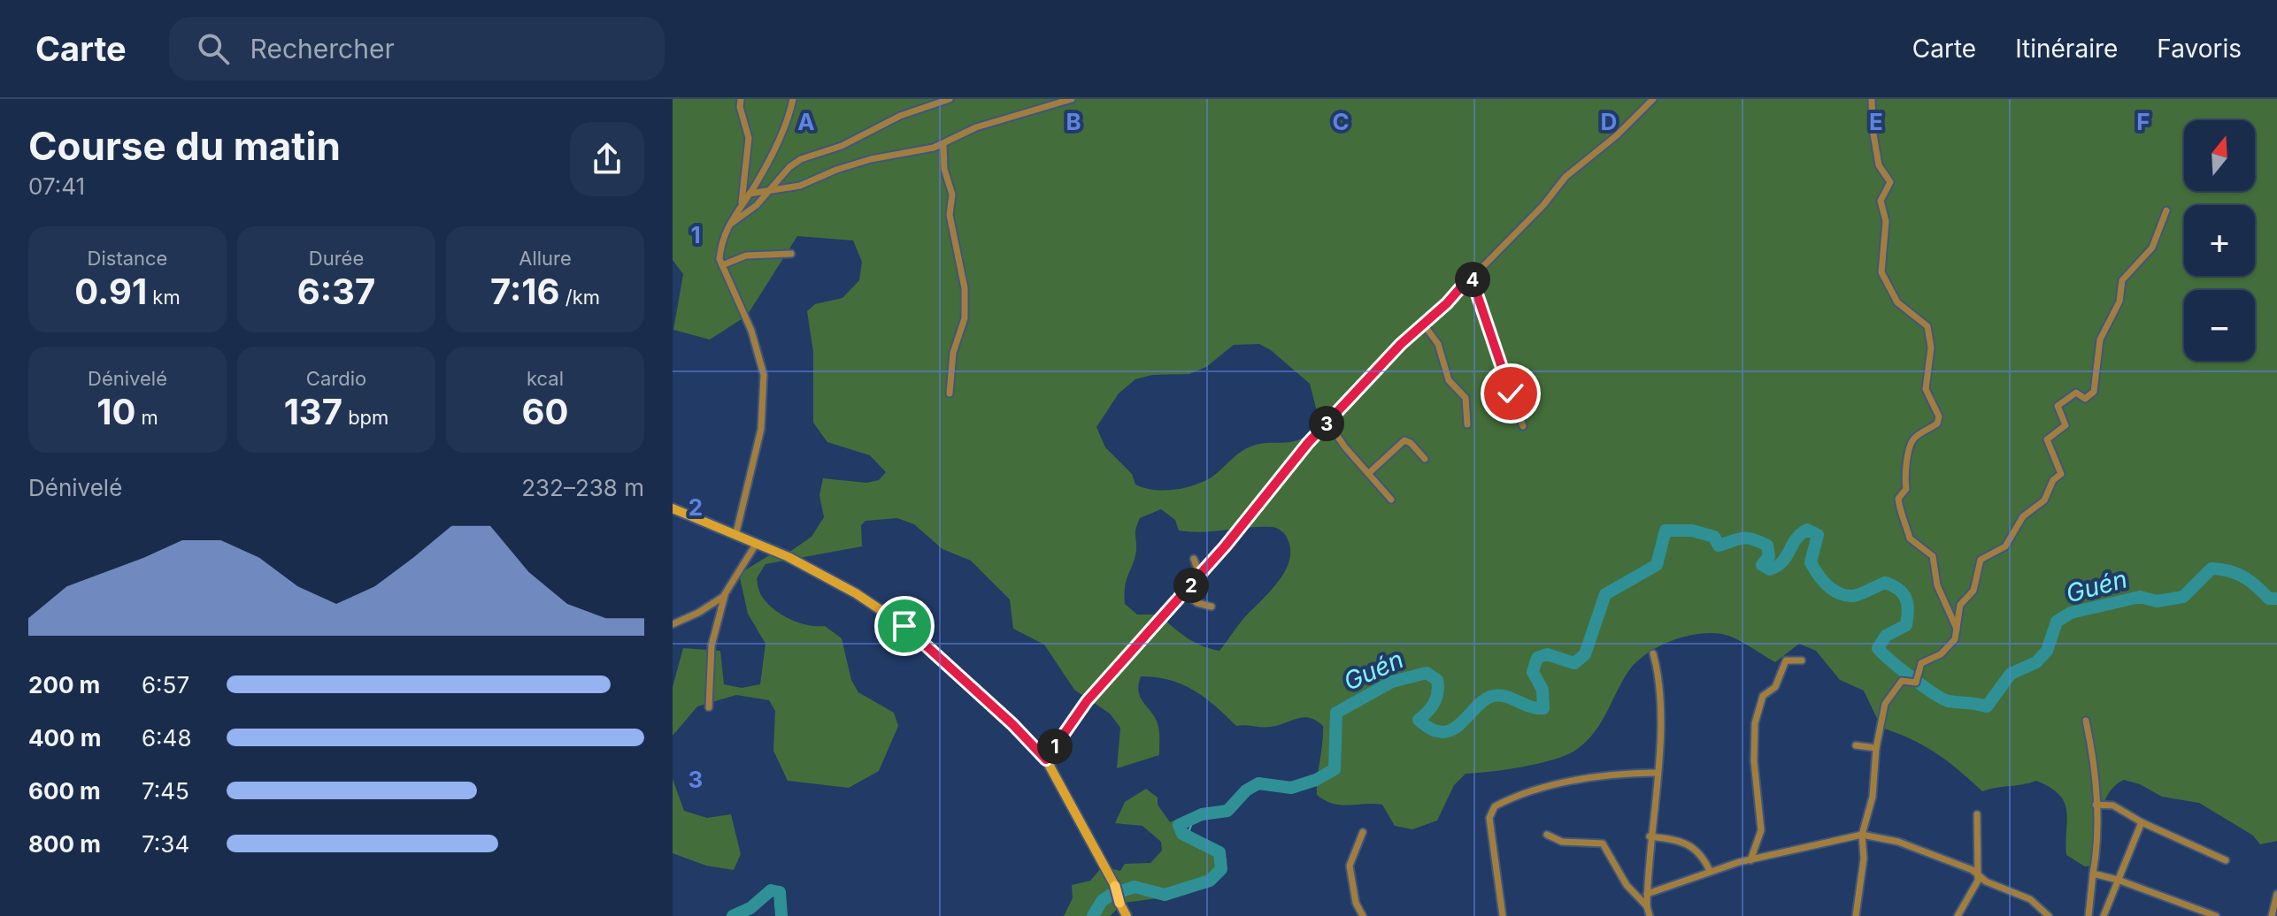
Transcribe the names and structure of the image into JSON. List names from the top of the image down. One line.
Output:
{"water":["Guén"],"north":"top","page":{"header":"Carte","search":"Rechercher","nav":["Carte","Itinéraire","Favoris"],"heading":["Course du matin","07:41"],"map_buttons":["+","−"],"stats":[["Distance","0.91 km"],["Durée","6:37"],["Allure","7:16 /km"],["Dénivelé","10 m"],["Cardio","137 bpm"],["kcal","60"]],"pins":["4","3","2","1"],"chart":["Dénivelé","232–238 m"],"list":[{"name":"200 m","note":"6:57"},{"name":"400 m","note":"6:48"},{"name":"600 m","note":"7:45"},{"name":"800 m","note":"7:34"}]},"grid":{"columns":["A","B","C","D","E","F"],"rows":["1","2","3"]}}
